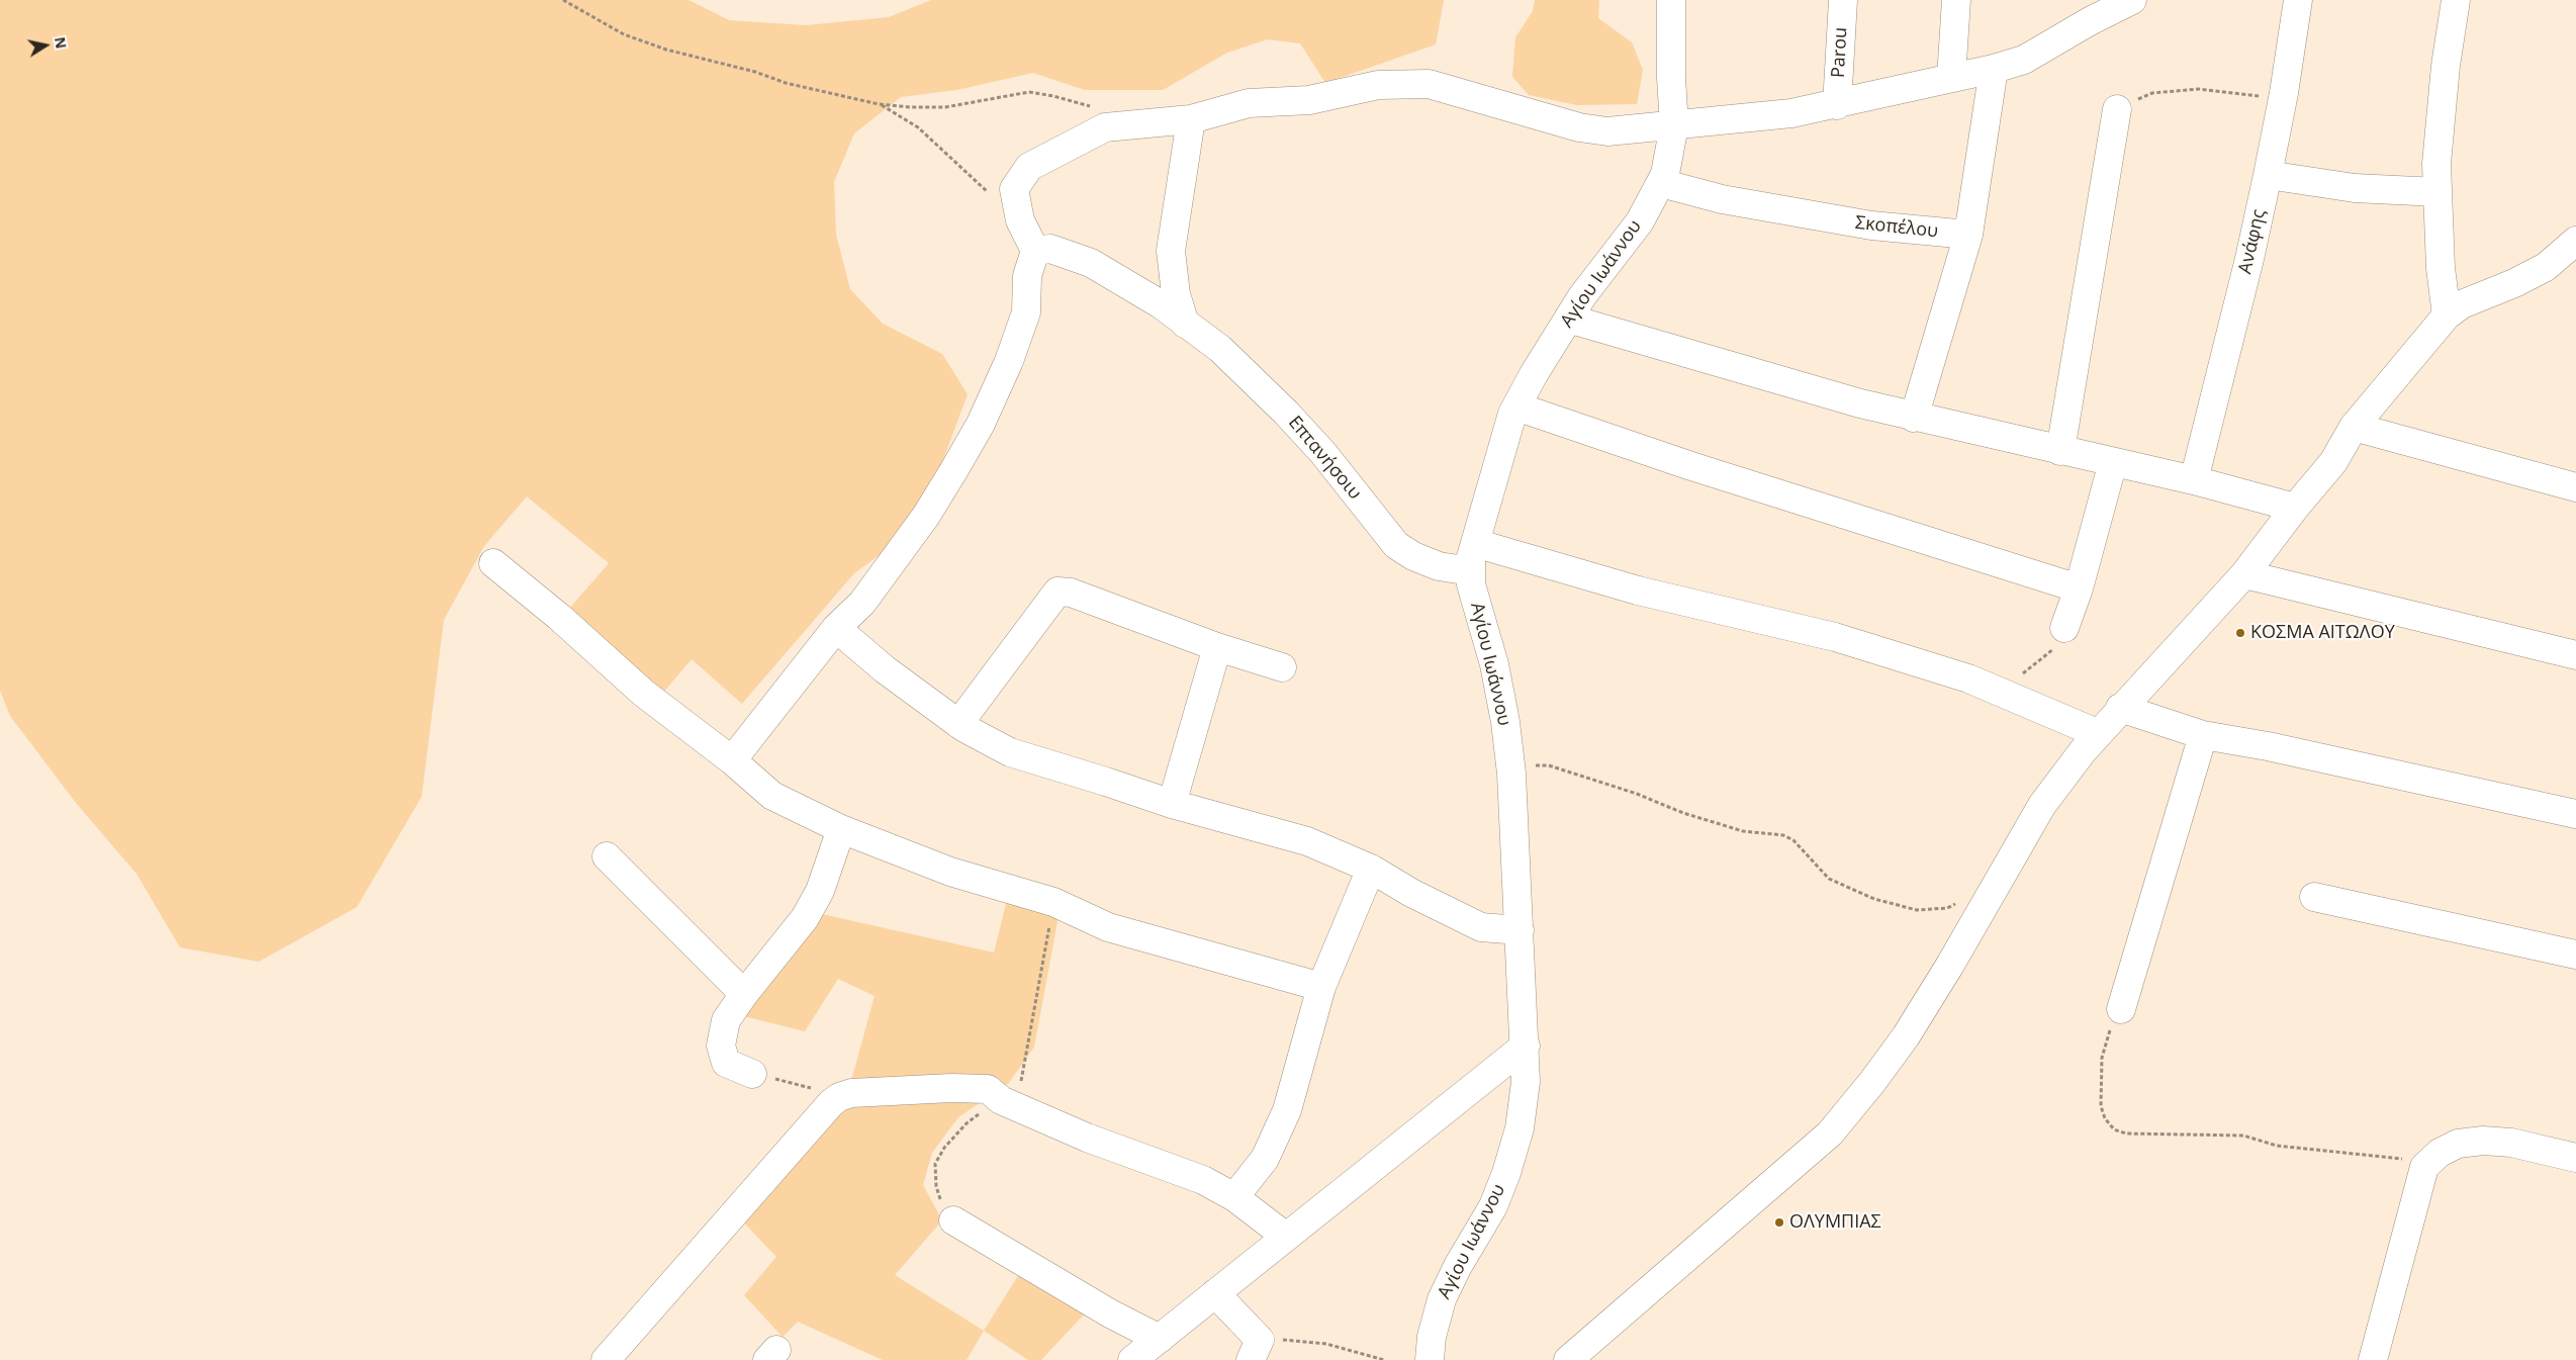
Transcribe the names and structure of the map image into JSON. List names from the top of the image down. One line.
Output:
{"streets":{"street":["Parou","Σκοπέλου","Ανάφης","Αγίου Ιωάννου","Επτανήσοιυ"]},"crossings":[["Σκοπέλου","Αγίου Ιωάννου"],["Αγίου Ιωάννου","Επτανήσοιυ"]],"places":["ΚΟΣΜΑ ΑΙΤΩΛΟΥ","ΟΛΥΜΠΙΑΣ"],"north":"right"}
